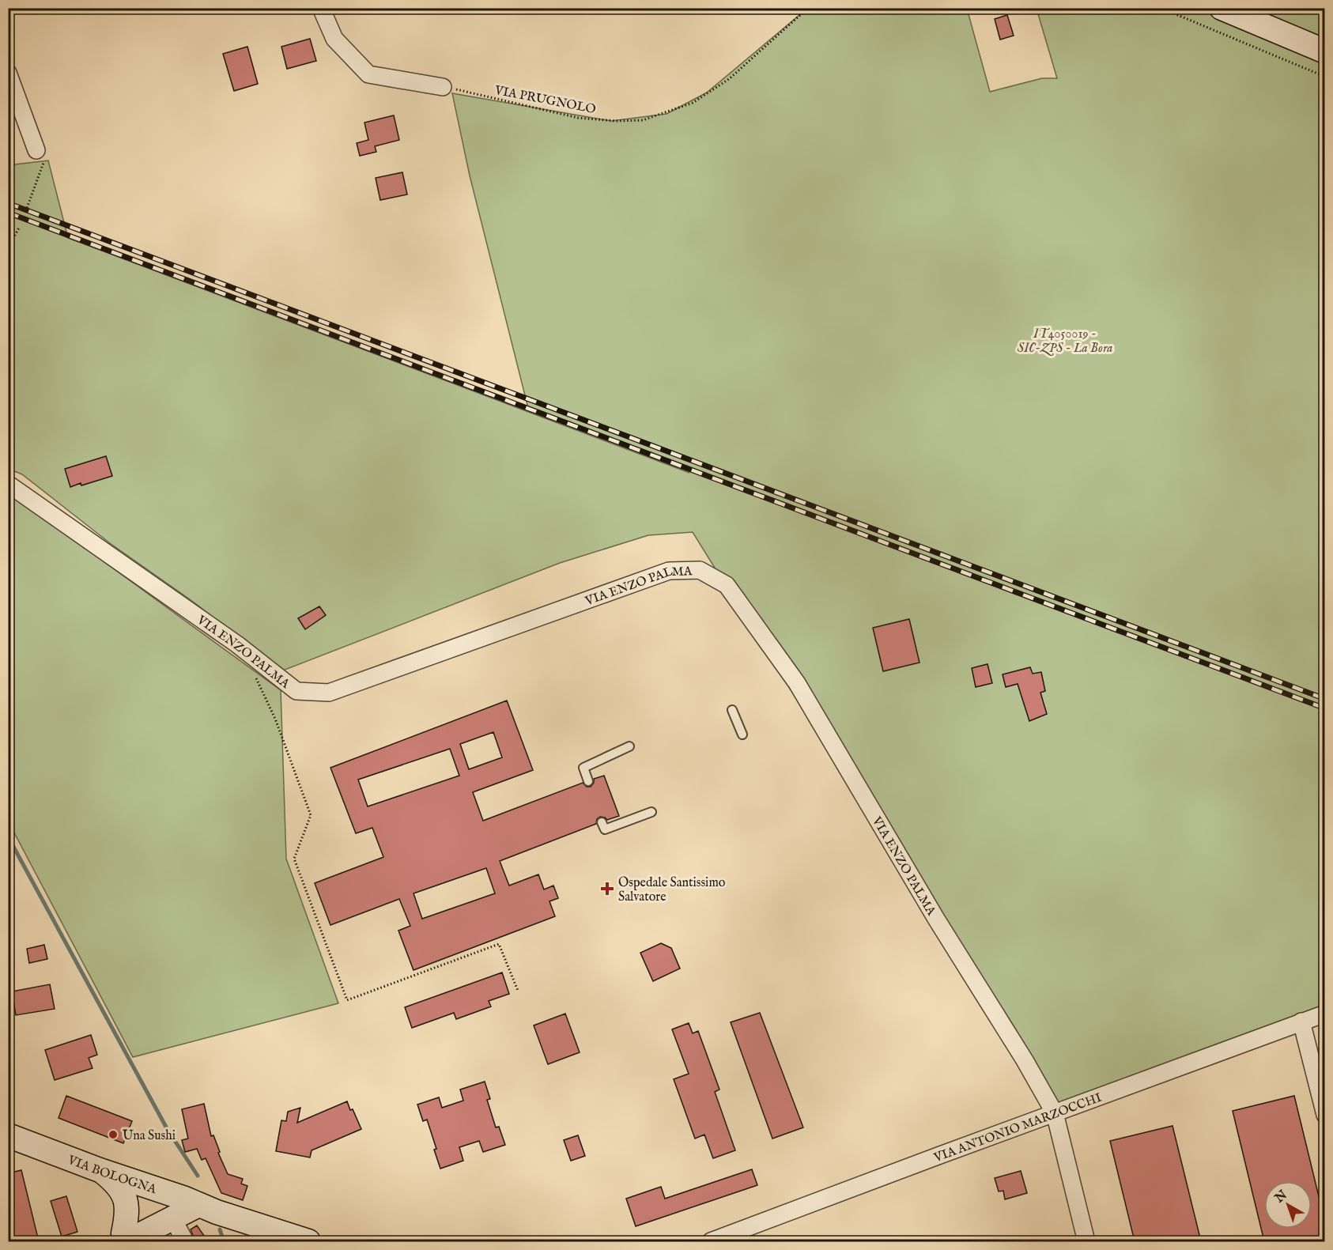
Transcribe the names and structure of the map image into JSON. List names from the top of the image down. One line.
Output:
{"streets":{"main road":["VIA BOLOGNA"],"street":["VIA ENZO PALMA","VIA ANTONIO MARZOCCHI"],"path":["VIA PRUGNOLO"]},"crossings":[["VIA ENZO PALMA","VIA ANTONIO MARZOCCHI"]],"parks":["IT4050019 - SIC-ZPS - La Bora"],"places":{"health":["Ospedale Santissimo Salvatore"],"other":["Una Sushi"]},"north":"top left"}
